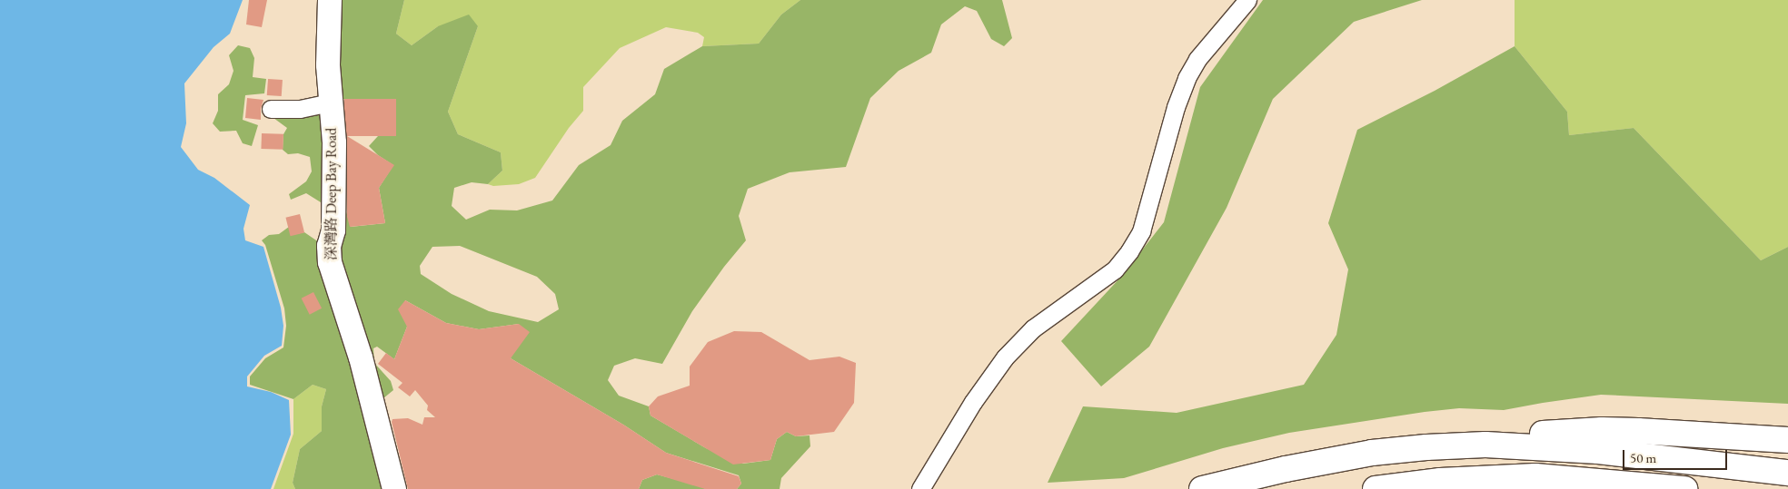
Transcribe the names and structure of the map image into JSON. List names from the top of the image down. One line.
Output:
{"streets":{"street":["深灣路 Deep Bay Road"]},"scale_bar":"50 m"}
